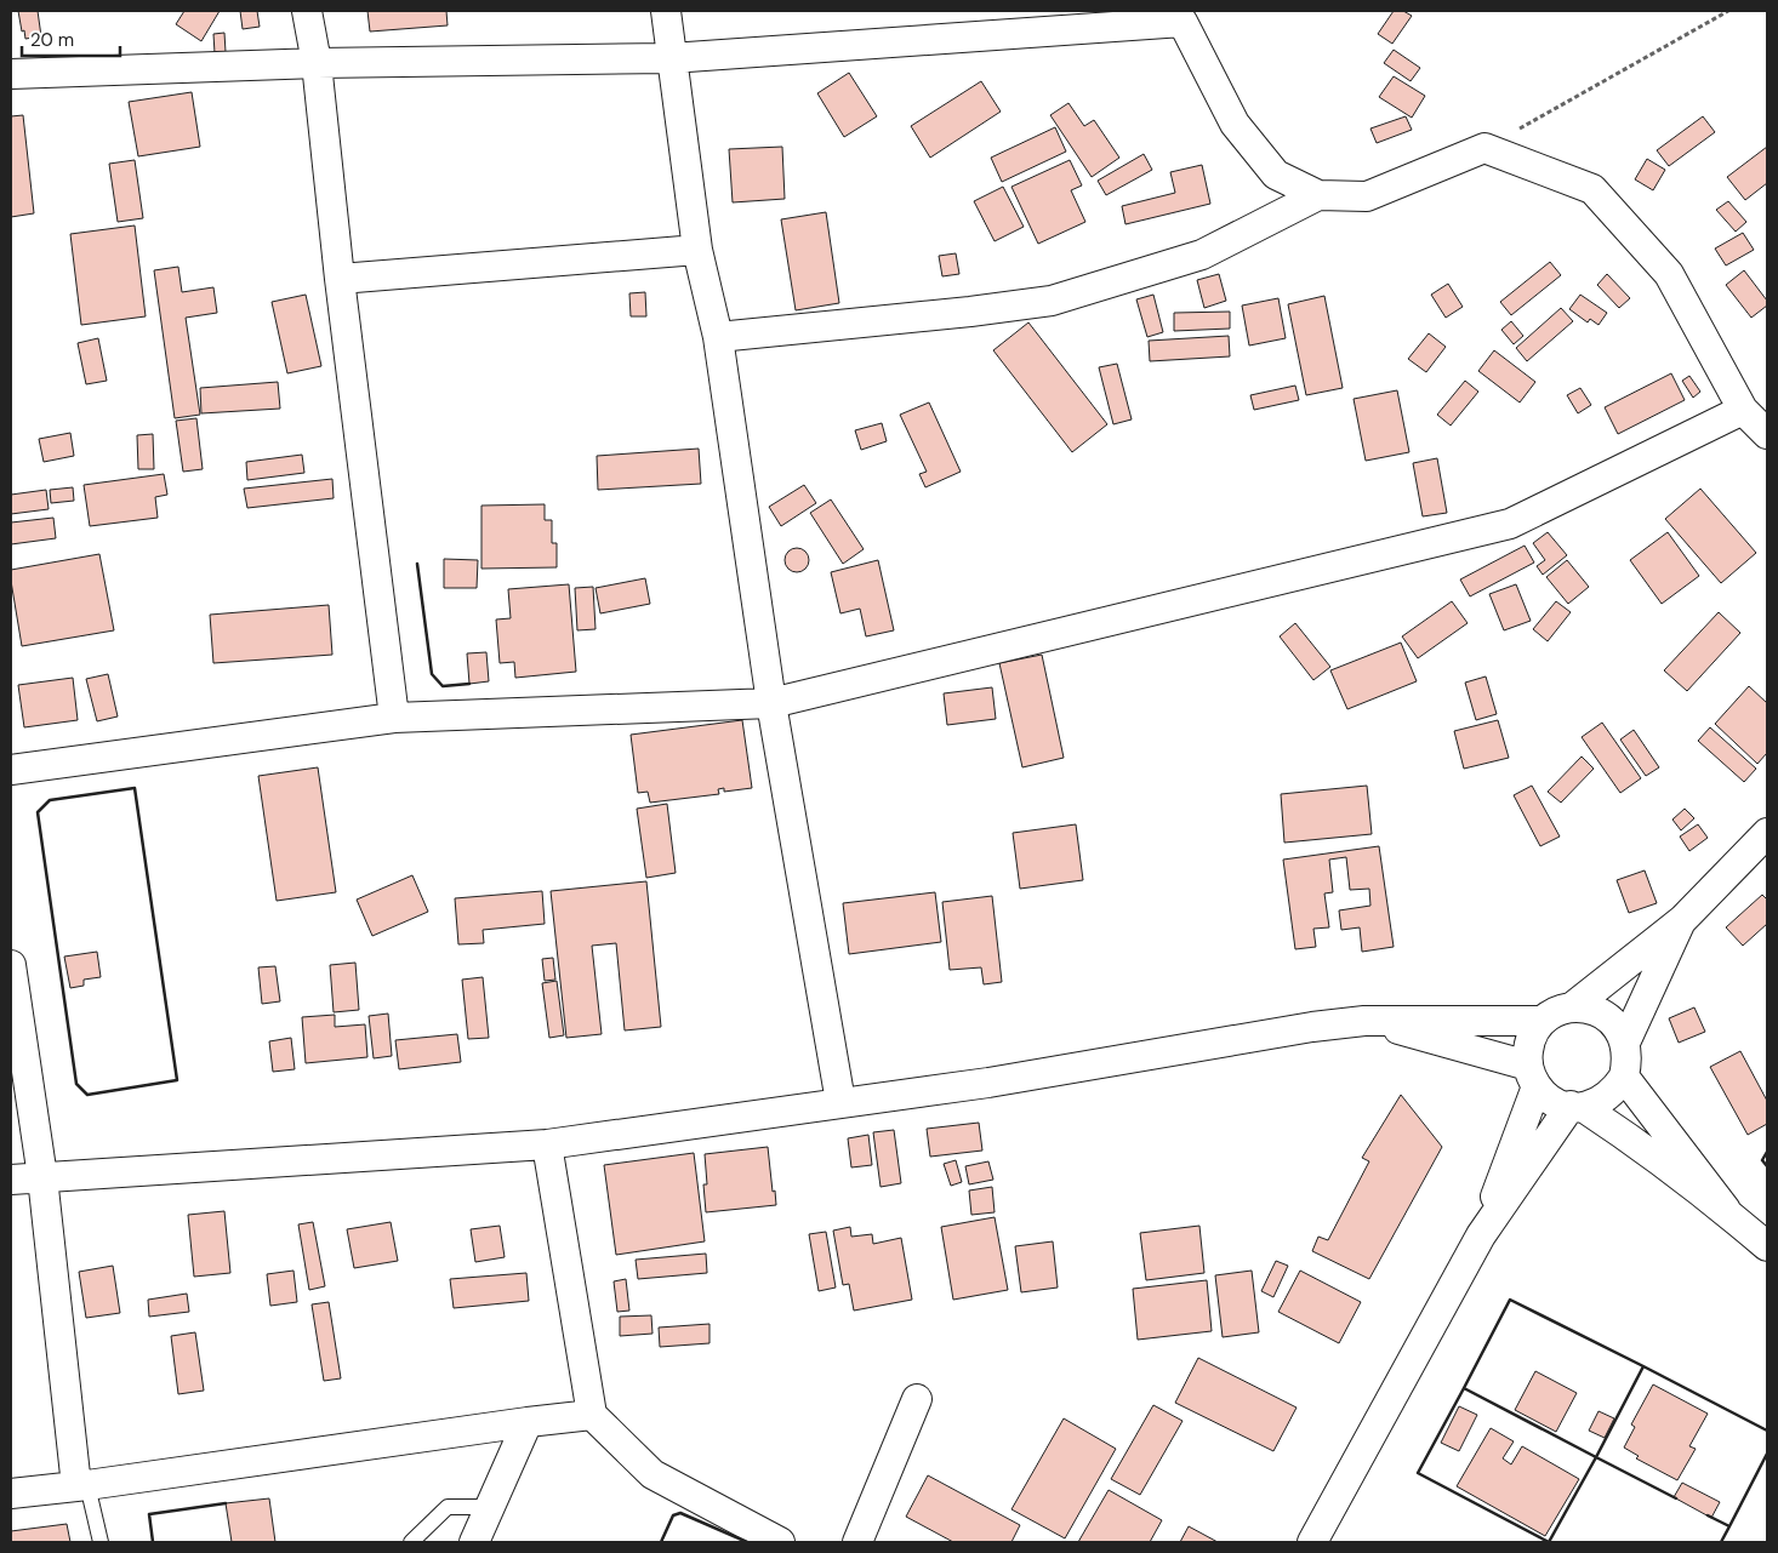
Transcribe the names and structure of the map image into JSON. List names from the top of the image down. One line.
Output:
{"scale_bar":"20 m"}
